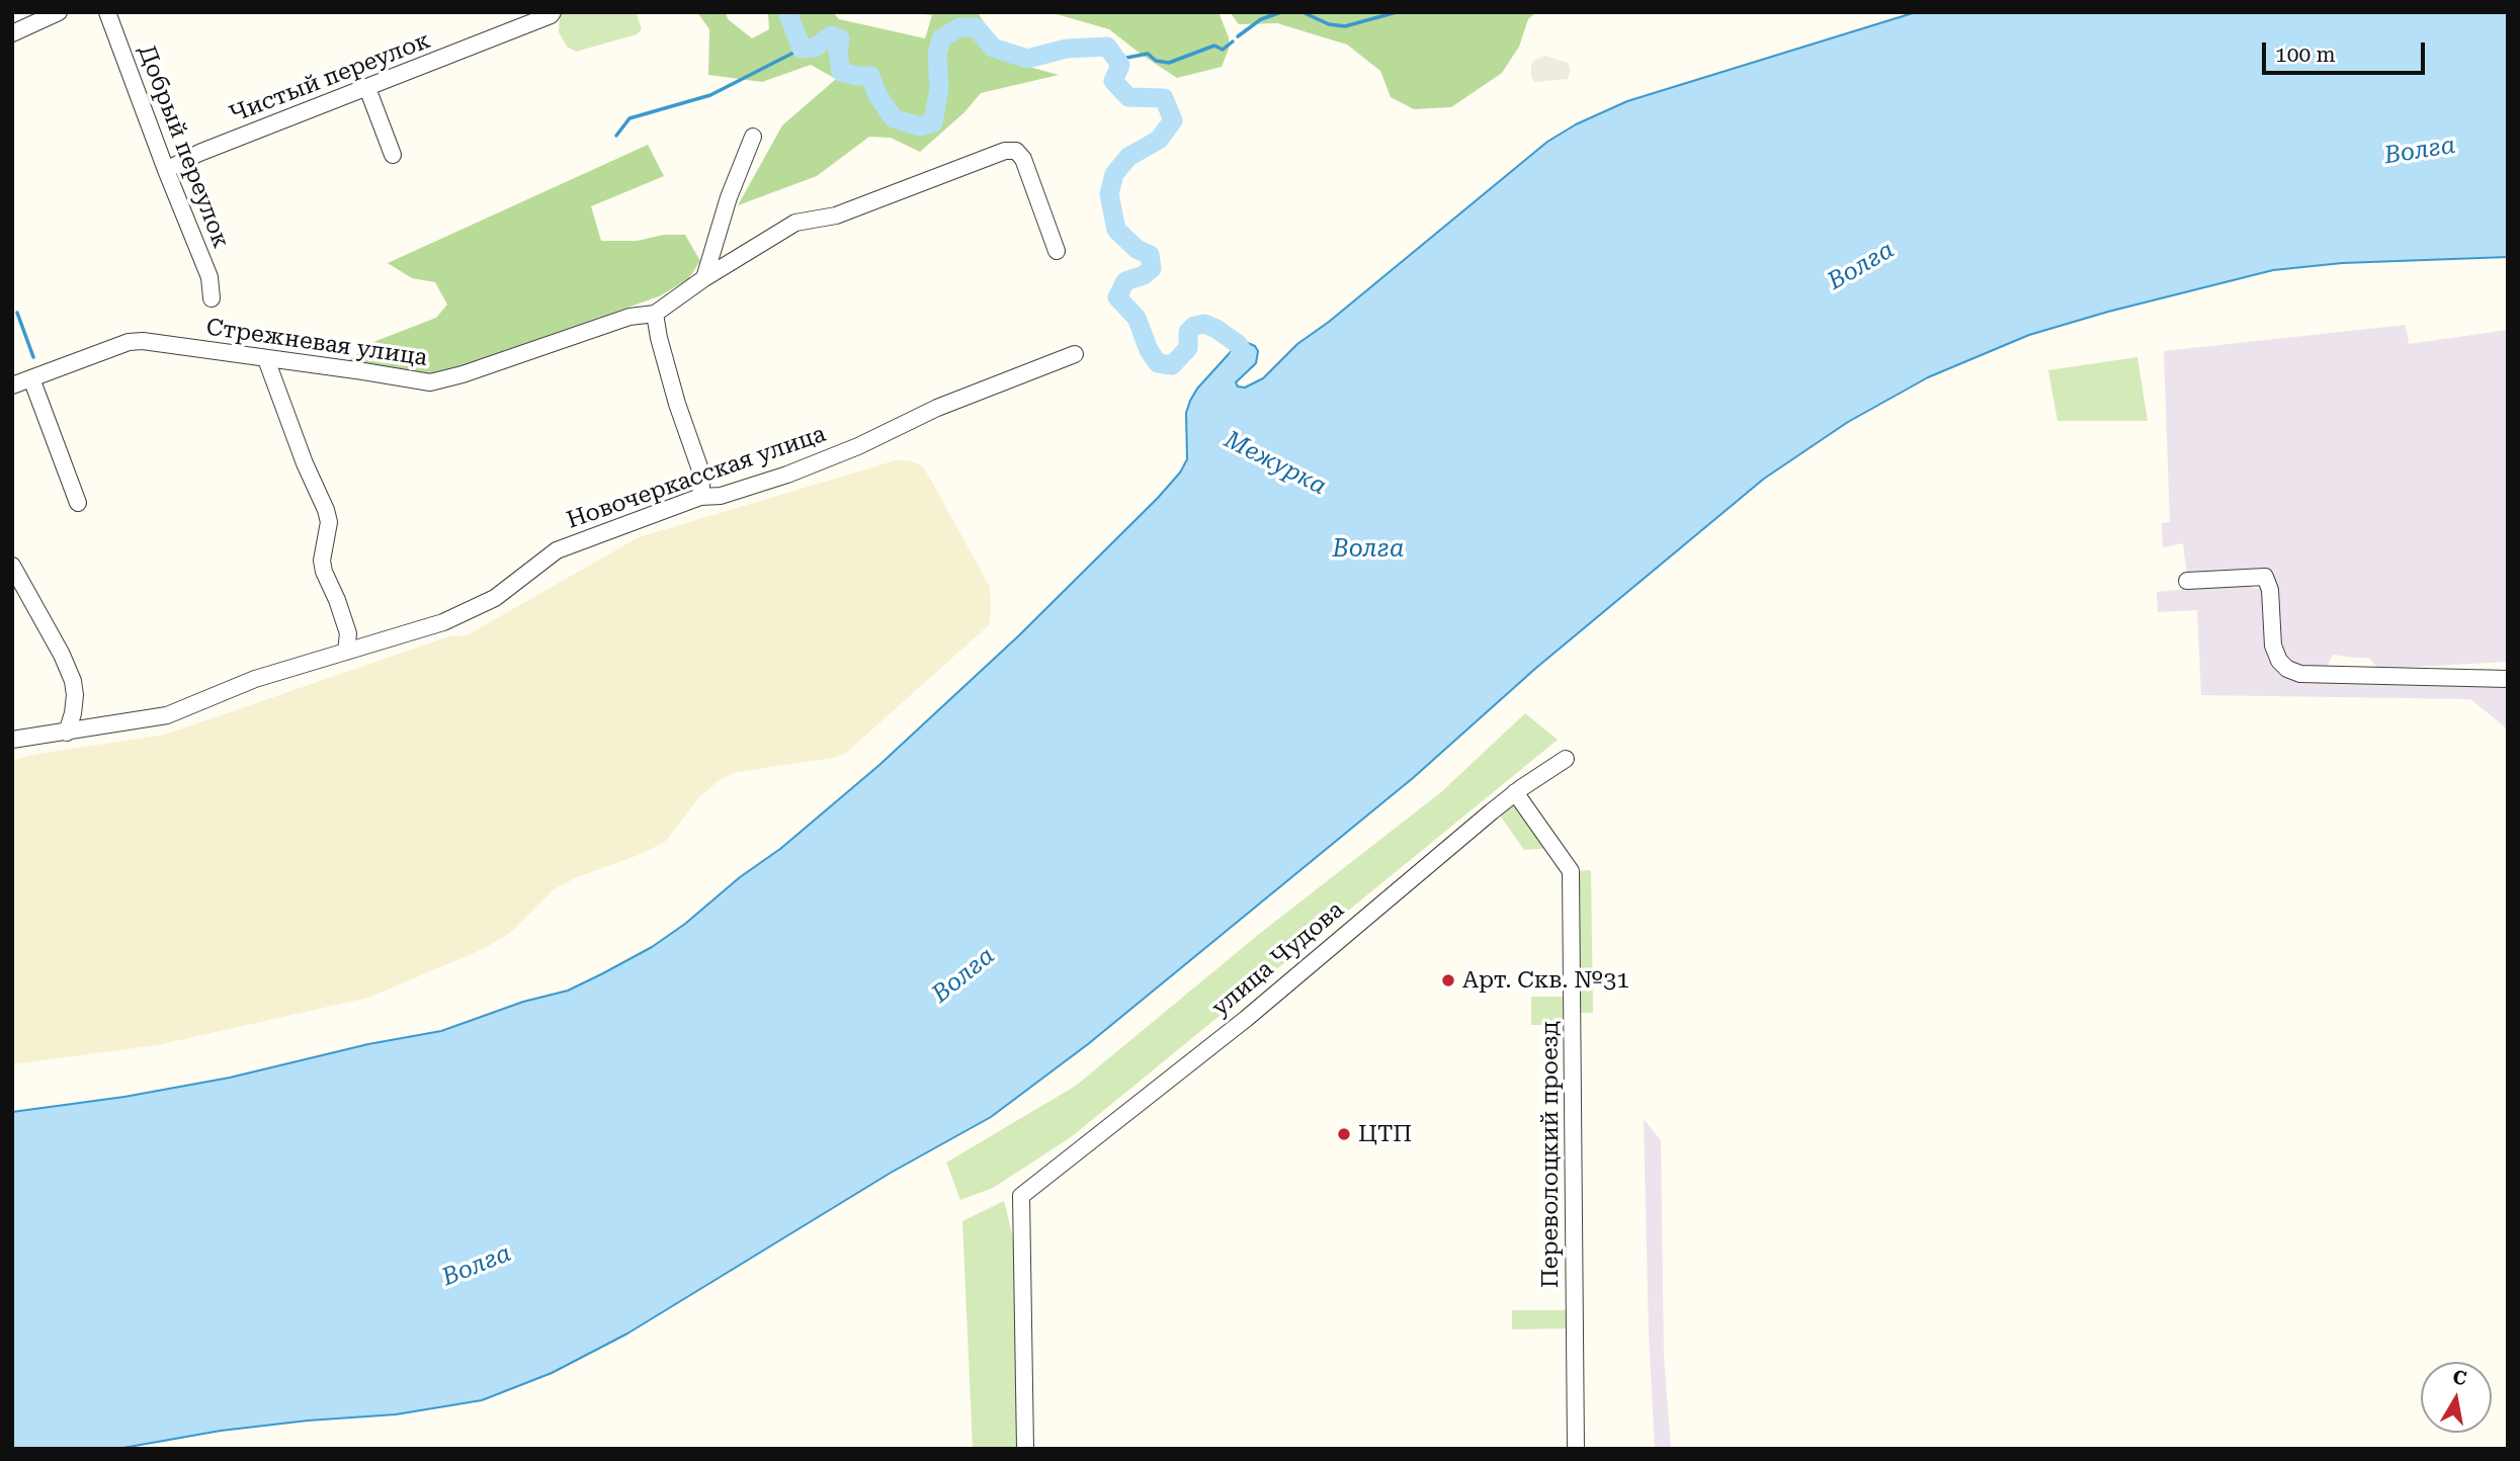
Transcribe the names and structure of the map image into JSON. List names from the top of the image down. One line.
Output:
{"streets":{"street":["Чистый переулок","Добрый переулок","Стрежневая улица","Новочеркасская улица","улица Чудова","Переволоцкий проезд"]},"crossings":[["Чистый переулок","Добрый переулок"],["улица Чудова","Переволоцкий проезд"]],"water":["Волга","Межурка"],"places":["Арт. Скв. №31","ЦТП"],"scale_bar":"100 m","north":"top"}
